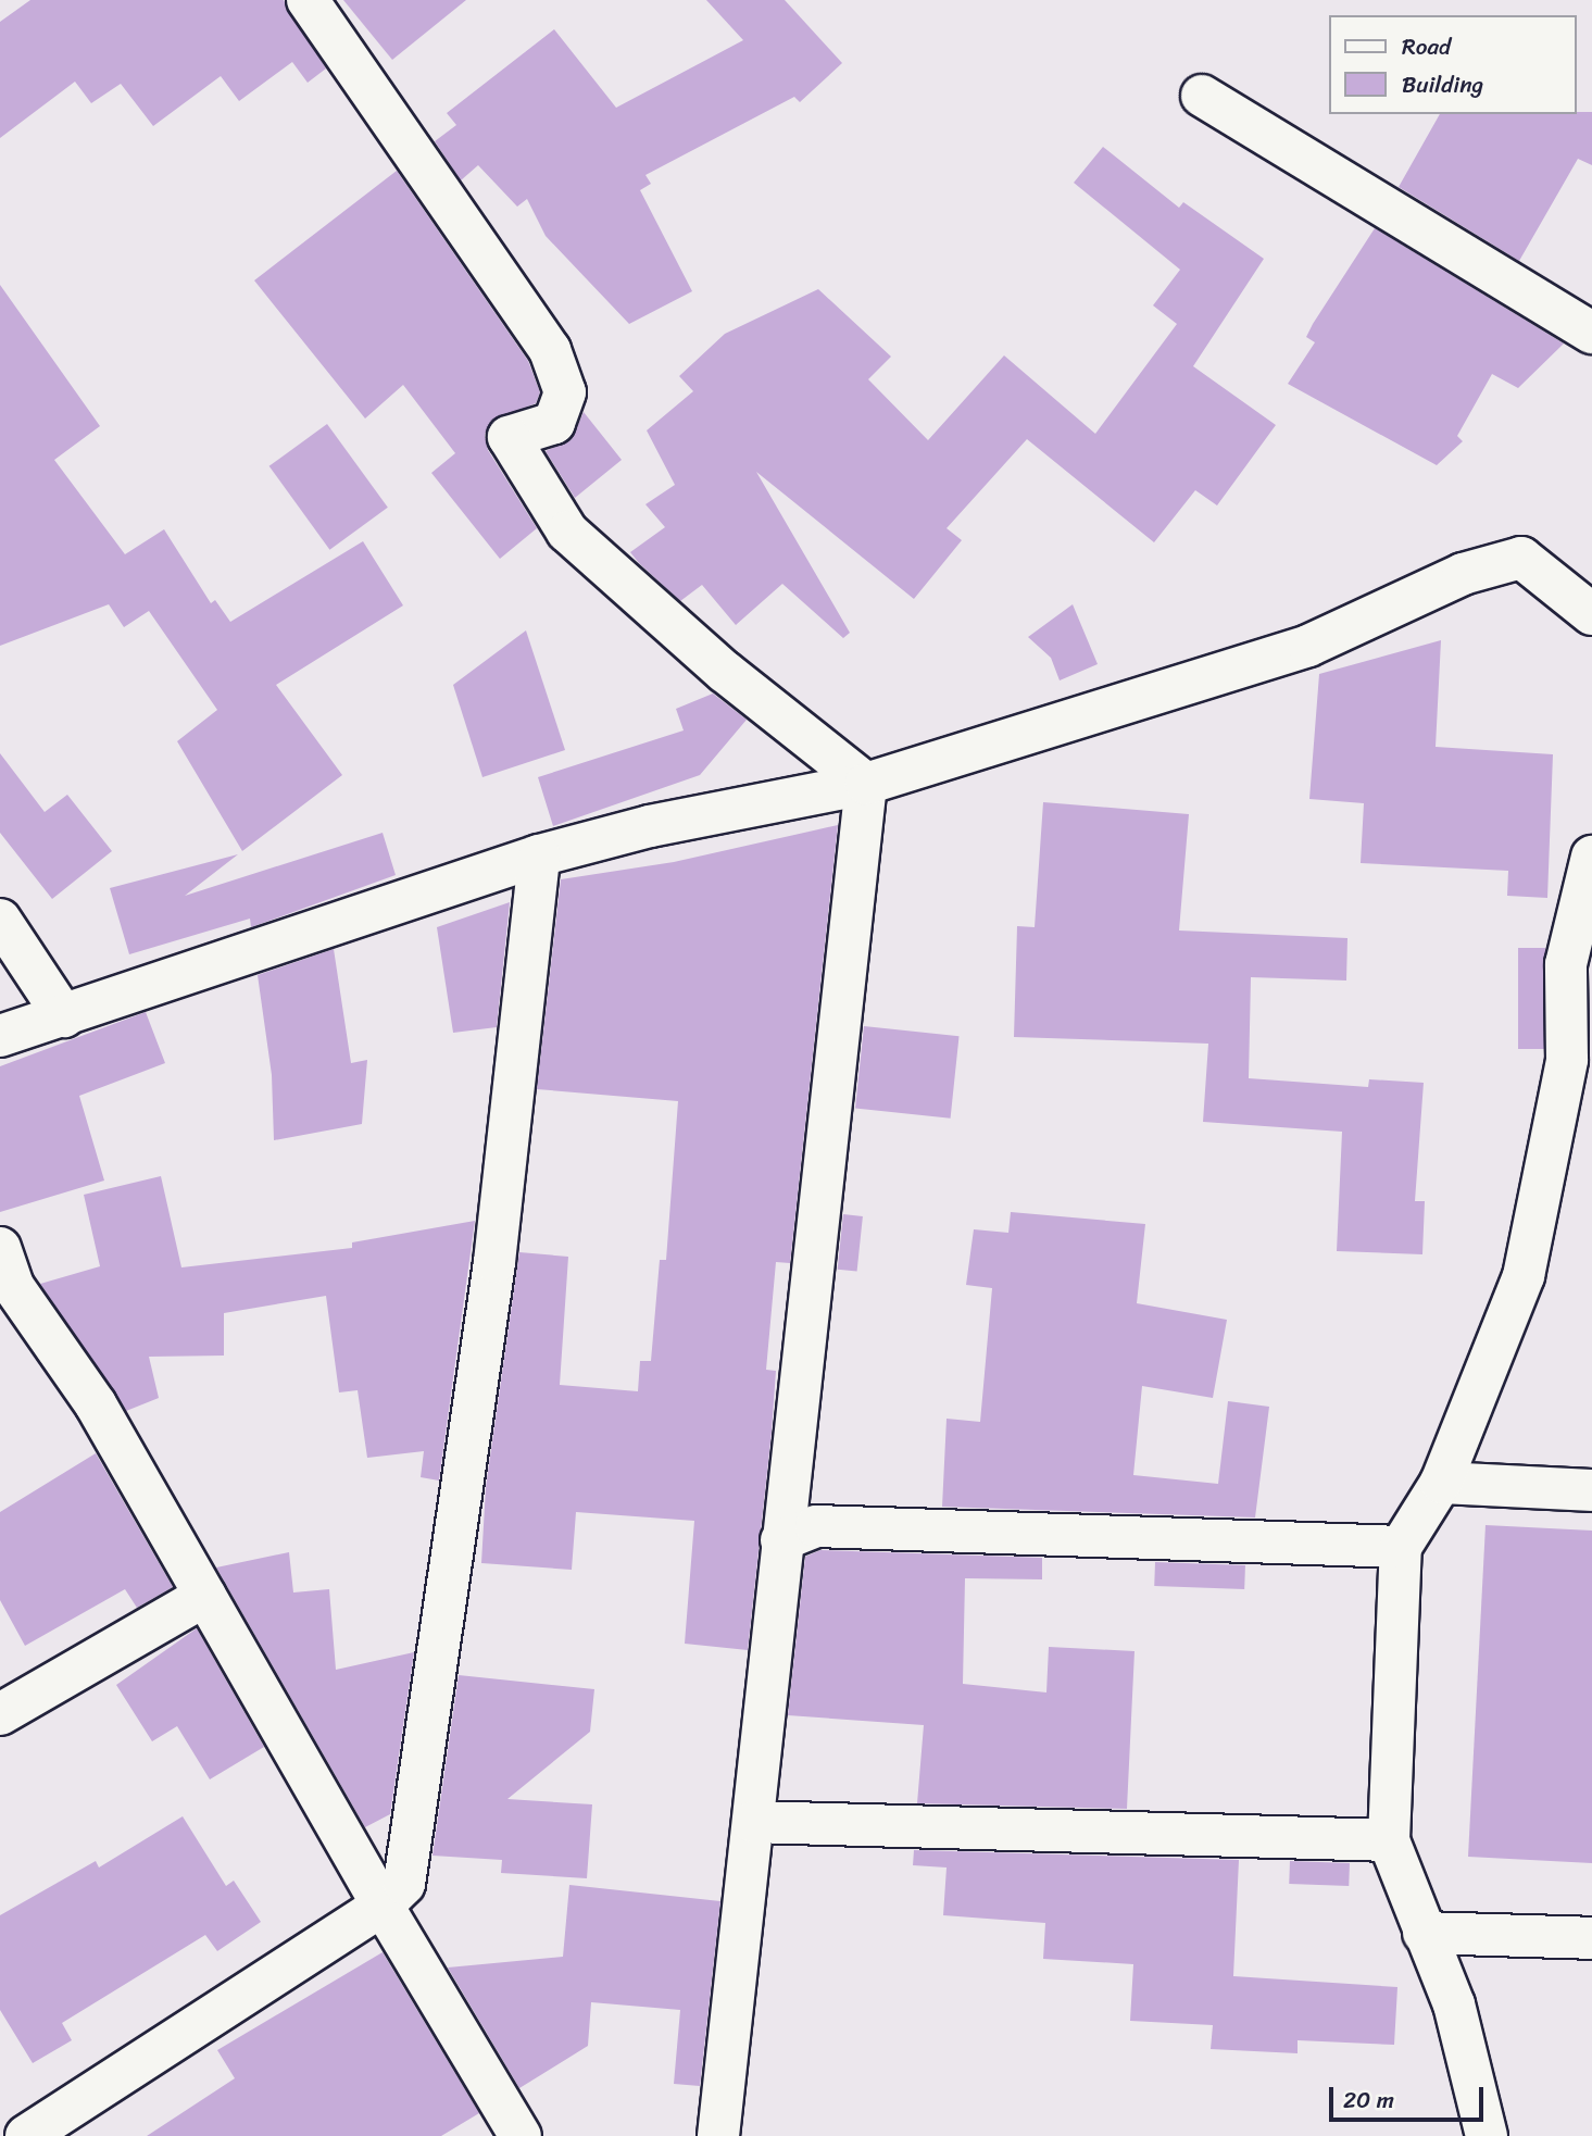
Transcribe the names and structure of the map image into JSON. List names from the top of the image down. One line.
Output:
{"legend":["Road","Building"],"scale_bar":"20 m"}
